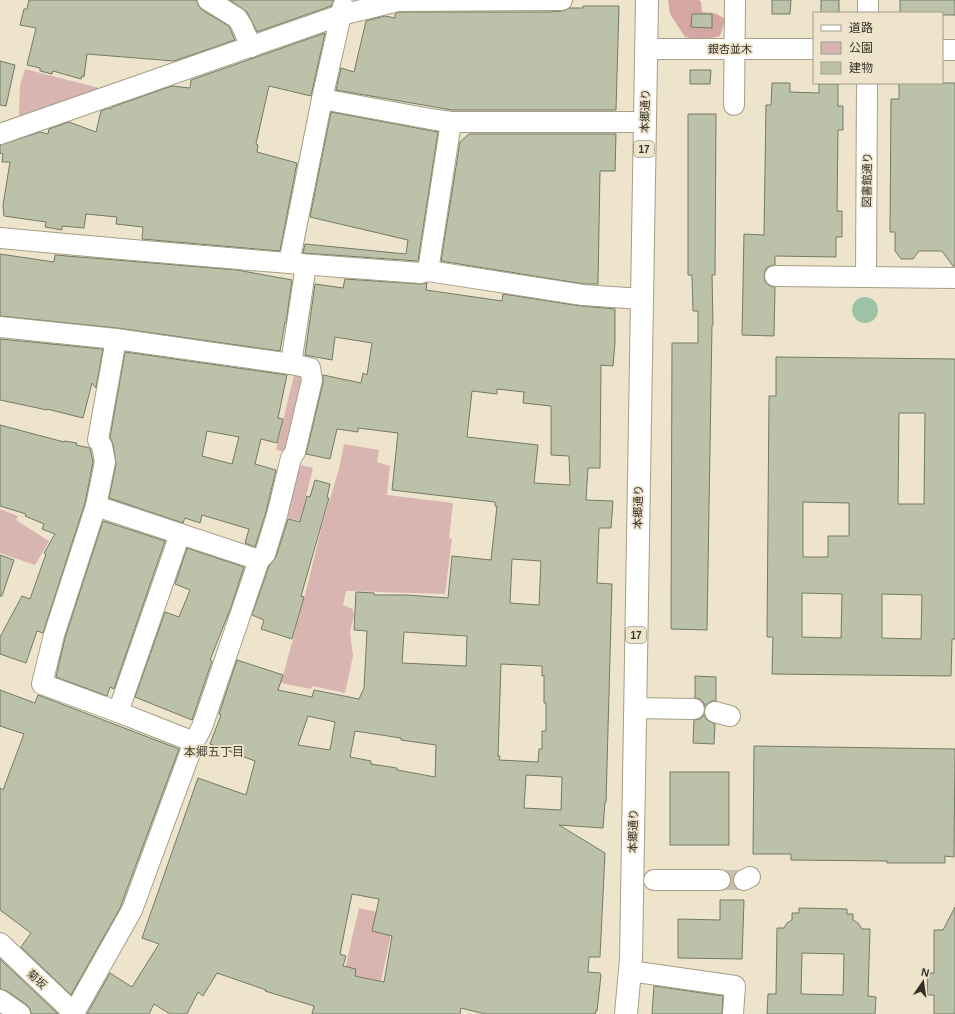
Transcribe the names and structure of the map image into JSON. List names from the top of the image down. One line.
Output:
{"streets":{"highway":["本郷通り","17"],"street":["銀杏並木","図書館通り","菊坂"]},"crossings":[["銀杏並木","本郷通り"]],"districts":["本郷五丁目"],"legend":["道路","公園","建物"],"north":"top"}
